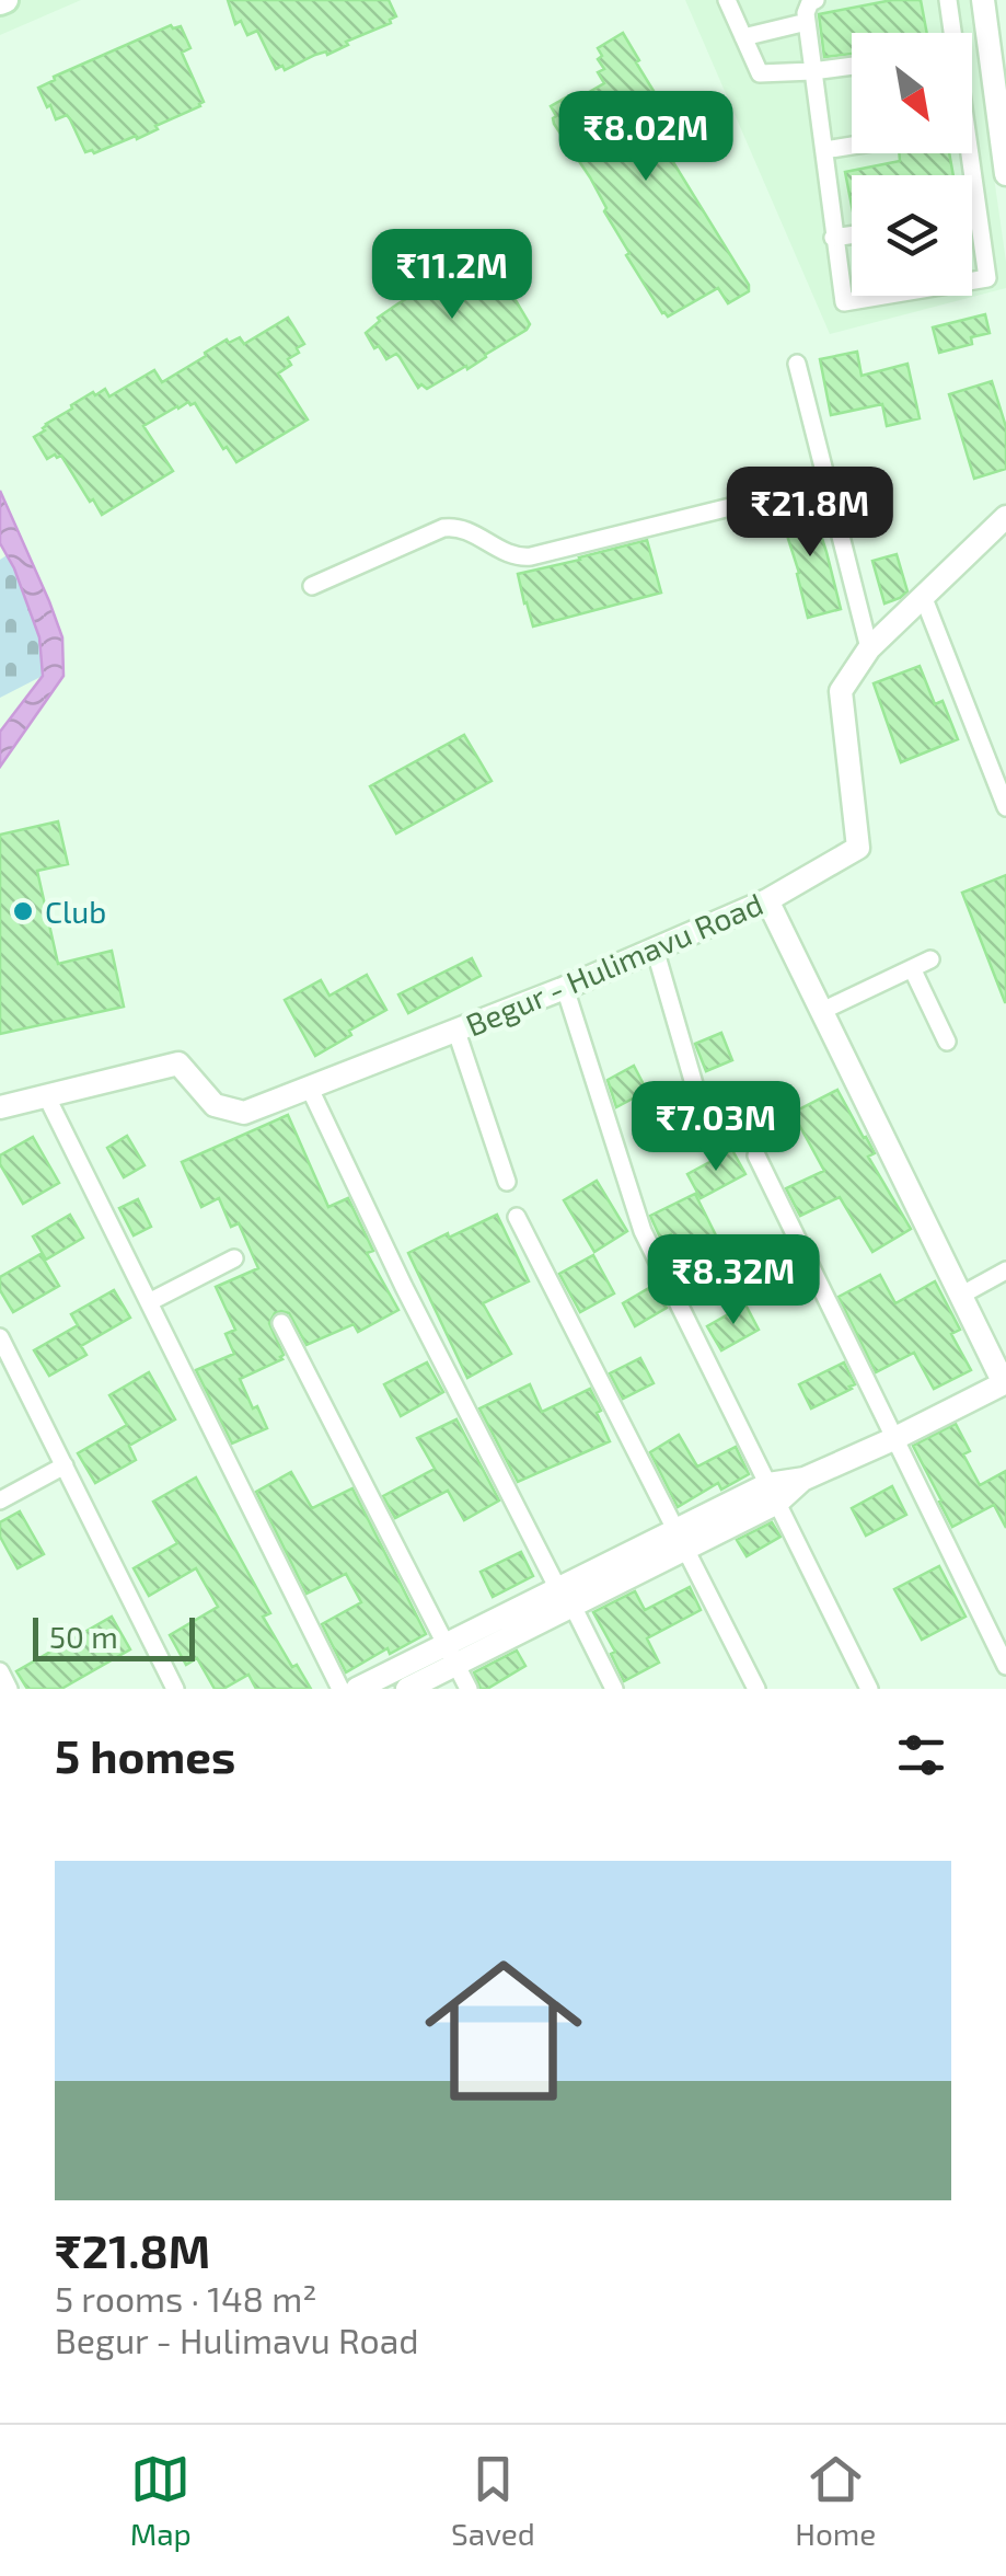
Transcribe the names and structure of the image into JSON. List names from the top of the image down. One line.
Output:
{"streets":{"street":["Begur - Hulimavu Road"]},"places":["Club"],"scale_bar":"50 m","north":"bottom right","page":{"price":["₹8.02M","₹11.2M","₹21.8M","₹7.03M","₹8.32M"],"scale":"50 m","heading":"5 homes","list":[{"name":"₹21.8M","note":"5 rooms · 148 m² · Begur - Hulimavu Road"}],"tabs":["Map","Saved","Home"]}}
